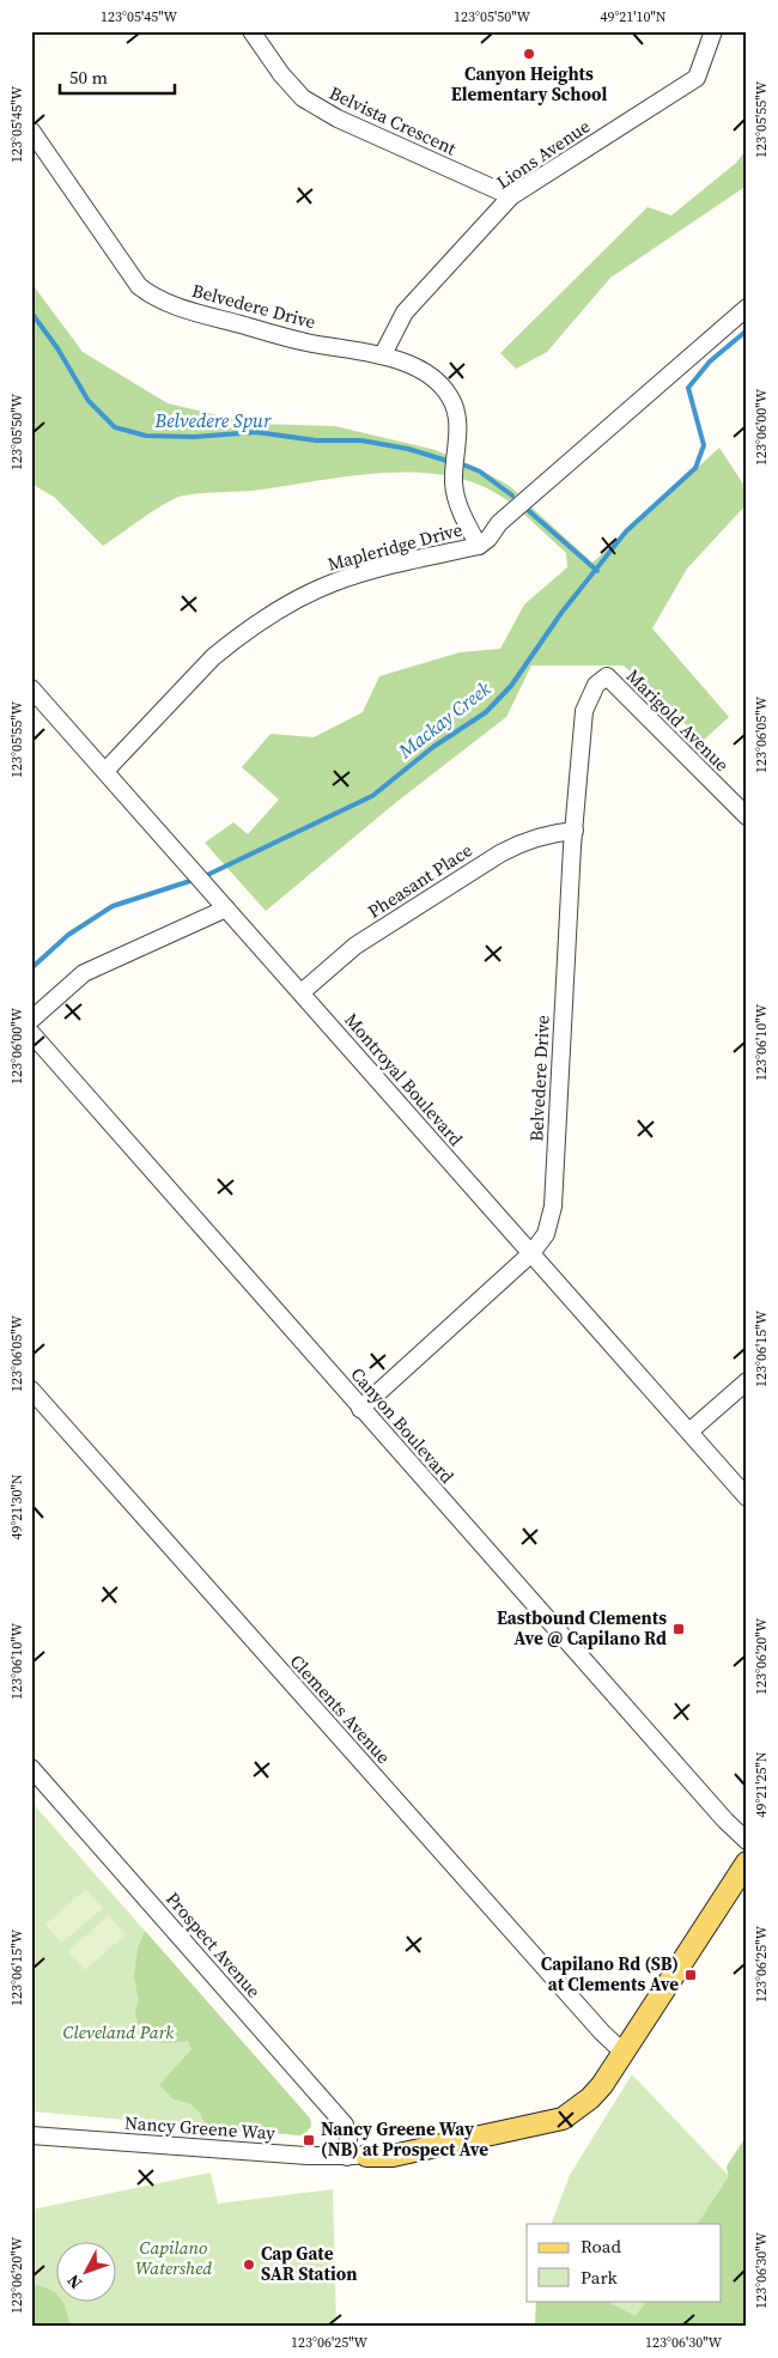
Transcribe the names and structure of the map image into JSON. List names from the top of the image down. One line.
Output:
{"streets":{"street":["Belvista Crescent","Lions Avenue","Belvedere Drive","Mapleridge Drive","Marigold Avenue","Pheasant Place","Montroyal Boulevard","Canyon Boulevard","Clements Avenue","Prospect Avenue","Nancy Greene Way"]},"crossings":[["Belvista Crescent","Lions Avenue"],["Lions Avenue","Belvedere Drive"],["Belvedere Drive","Mapleridge Drive"],["Belvedere Drive","Marigold Avenue"],["Belvedere Drive","Pheasant Place"],["Belvedere Drive","Montroyal Boulevard"],["Belvedere Drive","Canyon Boulevard"],["Mapleridge Drive","Montroyal Boulevard"],["Pheasant Place","Montroyal Boulevard"],["Prospect Avenue","Nancy Greene Way"]],"water":["Belvedere Spur","Mackay Creek"],"parks":["Cleveland Park","Capilano Watershed"],"places":{"other":["Canyon Heights Elementary School","Cap Gate SAR Station"],"transit":["Eastbound Clements Ave @ Capilano Rd","Capilano Rd (SB) at Clements Ave","Nancy Greene Way (NB) at Prospect Ave"]},"legend":["Road","Park"],"scale_bar":"50 m","north":"bottom left","coordinates":["123°05'45\"W","123°05'50\"W","49°21'10\"N","123°05'55\"W","123°06'00\"W","123°06'05\"W","123°06'10\"W","123°06'15\"W","49°21'30\"N","123°06'20\"W","49°21'25\"N","123°06'25\"W","123°06'30\"W"]}
